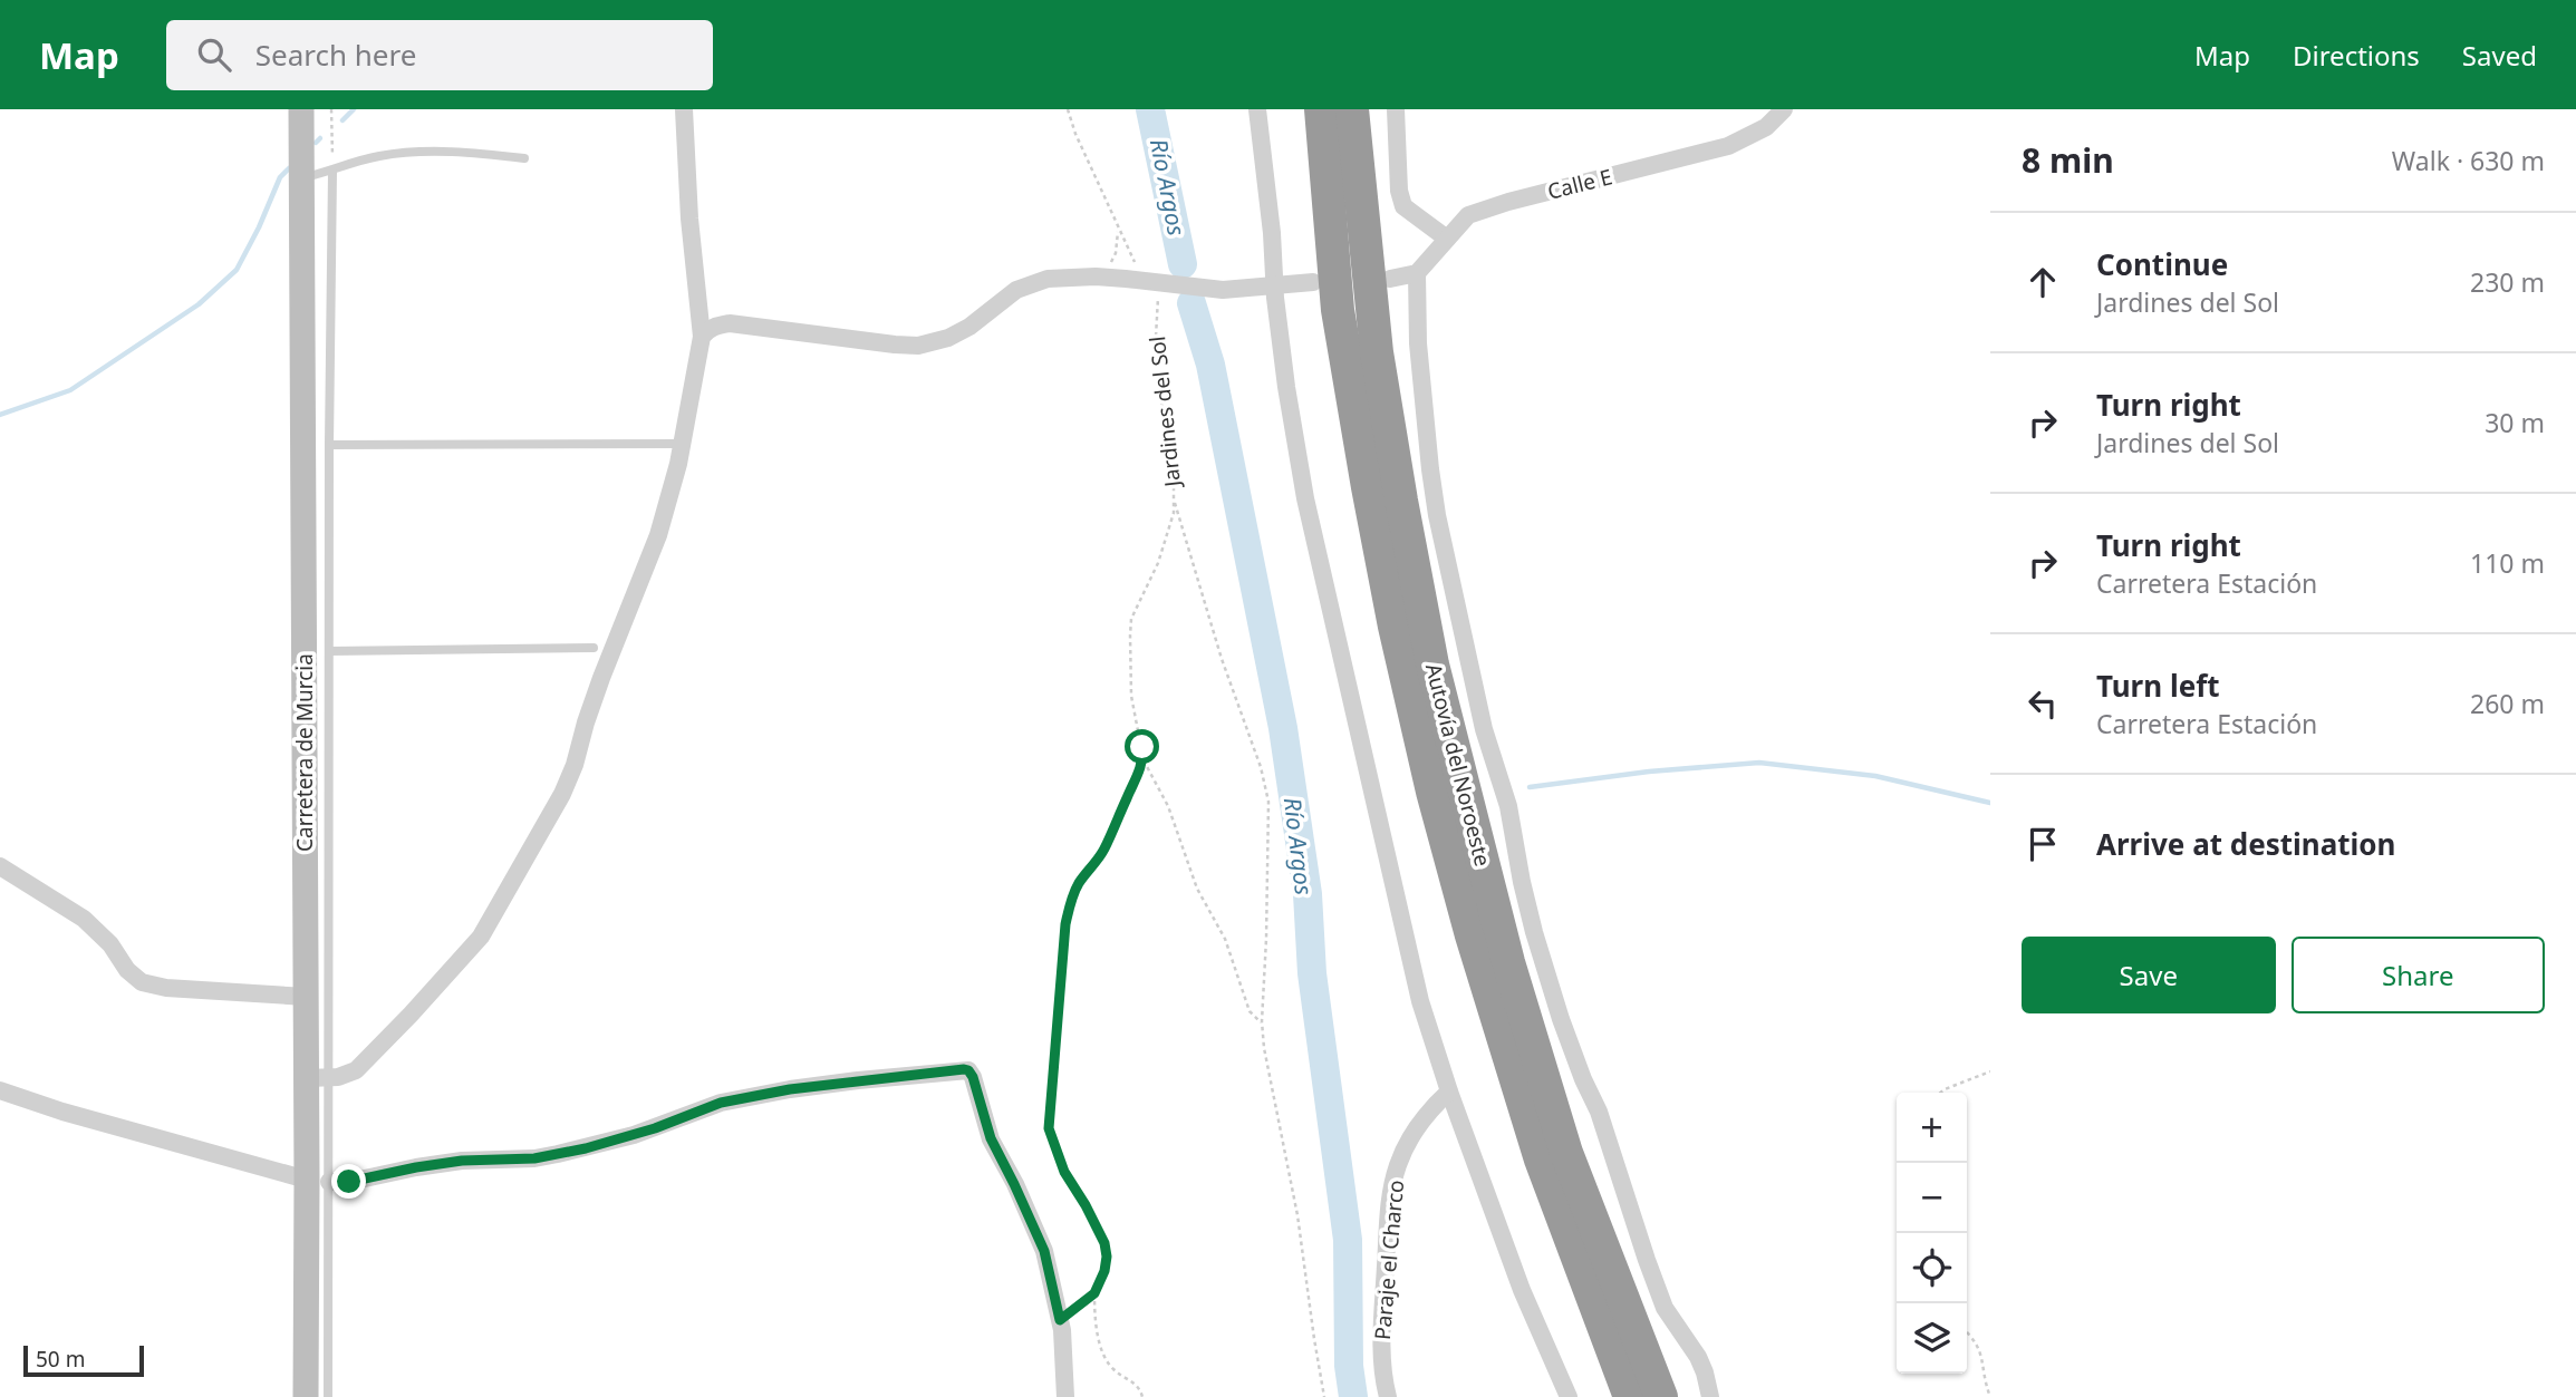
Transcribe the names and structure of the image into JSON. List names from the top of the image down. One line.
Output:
{"streets":{"highway":["Autovía del Noroeste"],"main road":["Carretera de Murcia"],"street":["Calle E","Paraje el Charco"],"path":["Jardines del Sol"]},"water":["Río Argos"],"scale_bar":"50 m","page":{"header":"Map","search":"Search here","nav":["Map","Directions","Saved"],"heading":["8 min","Walk · 630 m"],"list":[["Continue","Jardines del Sol","230 m"],["Turn right","Jardines del Sol","30 m"],["Turn right","Carretera Estación","110 m"],["Turn left","Carretera Estación","260 m"],"Arrive at destination"],"buttons":["Save","Share"],"map_buttons":["+","−"],"scale":"50 m"}}
